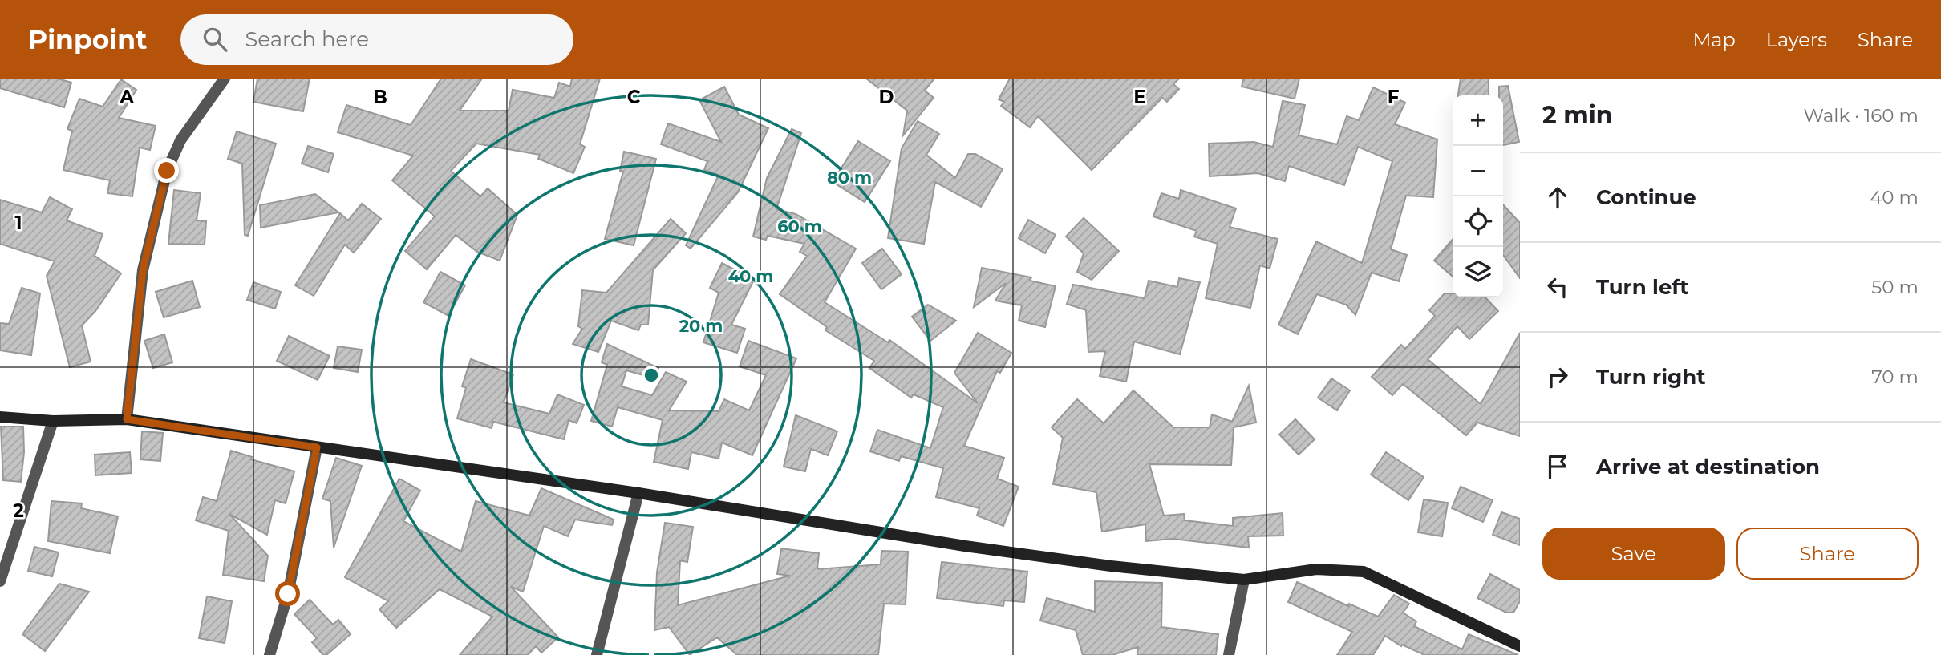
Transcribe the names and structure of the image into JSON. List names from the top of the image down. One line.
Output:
{"page":{"header":"Pinpoint","search":"Search here","nav":["Map","Layers","Share"],"heading":["2 min","Walk · 160 m"],"map_buttons":["+","−"],"list":[["Continue","40 m"],["Turn left","50 m"],["Turn right","70 m"],"Arrive at destination"],"buttons":["Save","Share"]},"grid":{"columns":["A","B","C","D","E","F"],"rows":["1","2"]},"rings":["80 m","60 m","40 m","20 m"]}
